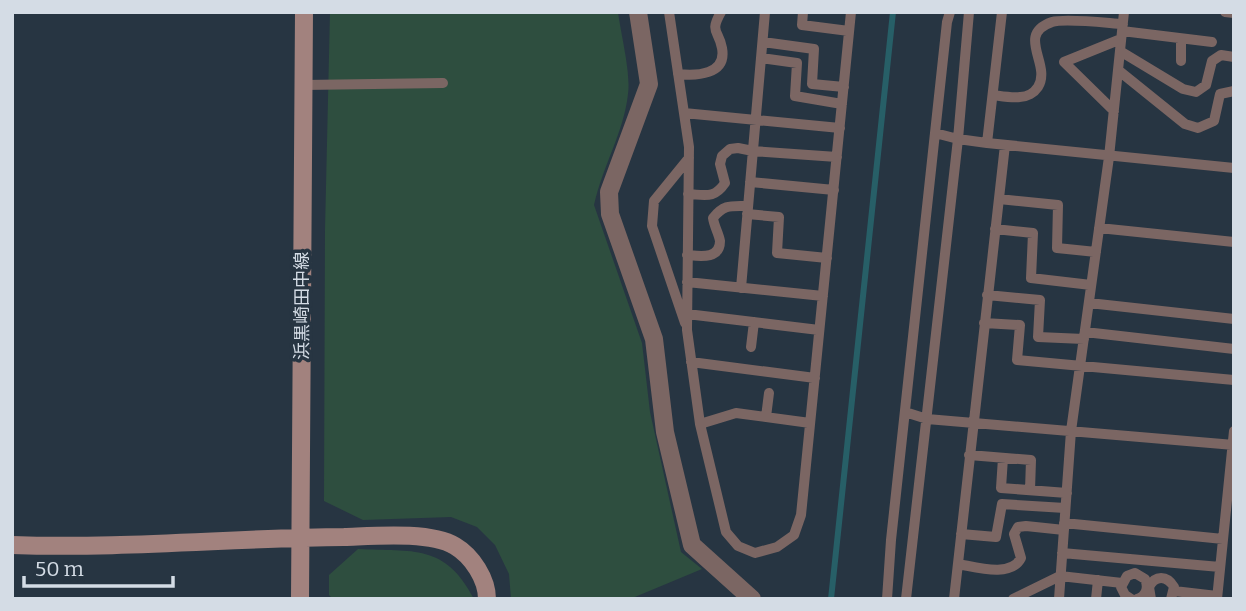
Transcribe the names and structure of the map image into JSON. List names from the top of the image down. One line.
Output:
{"streets":{"main road":["浜黒崎田中線"]},"scale_bar":"50 m"}
